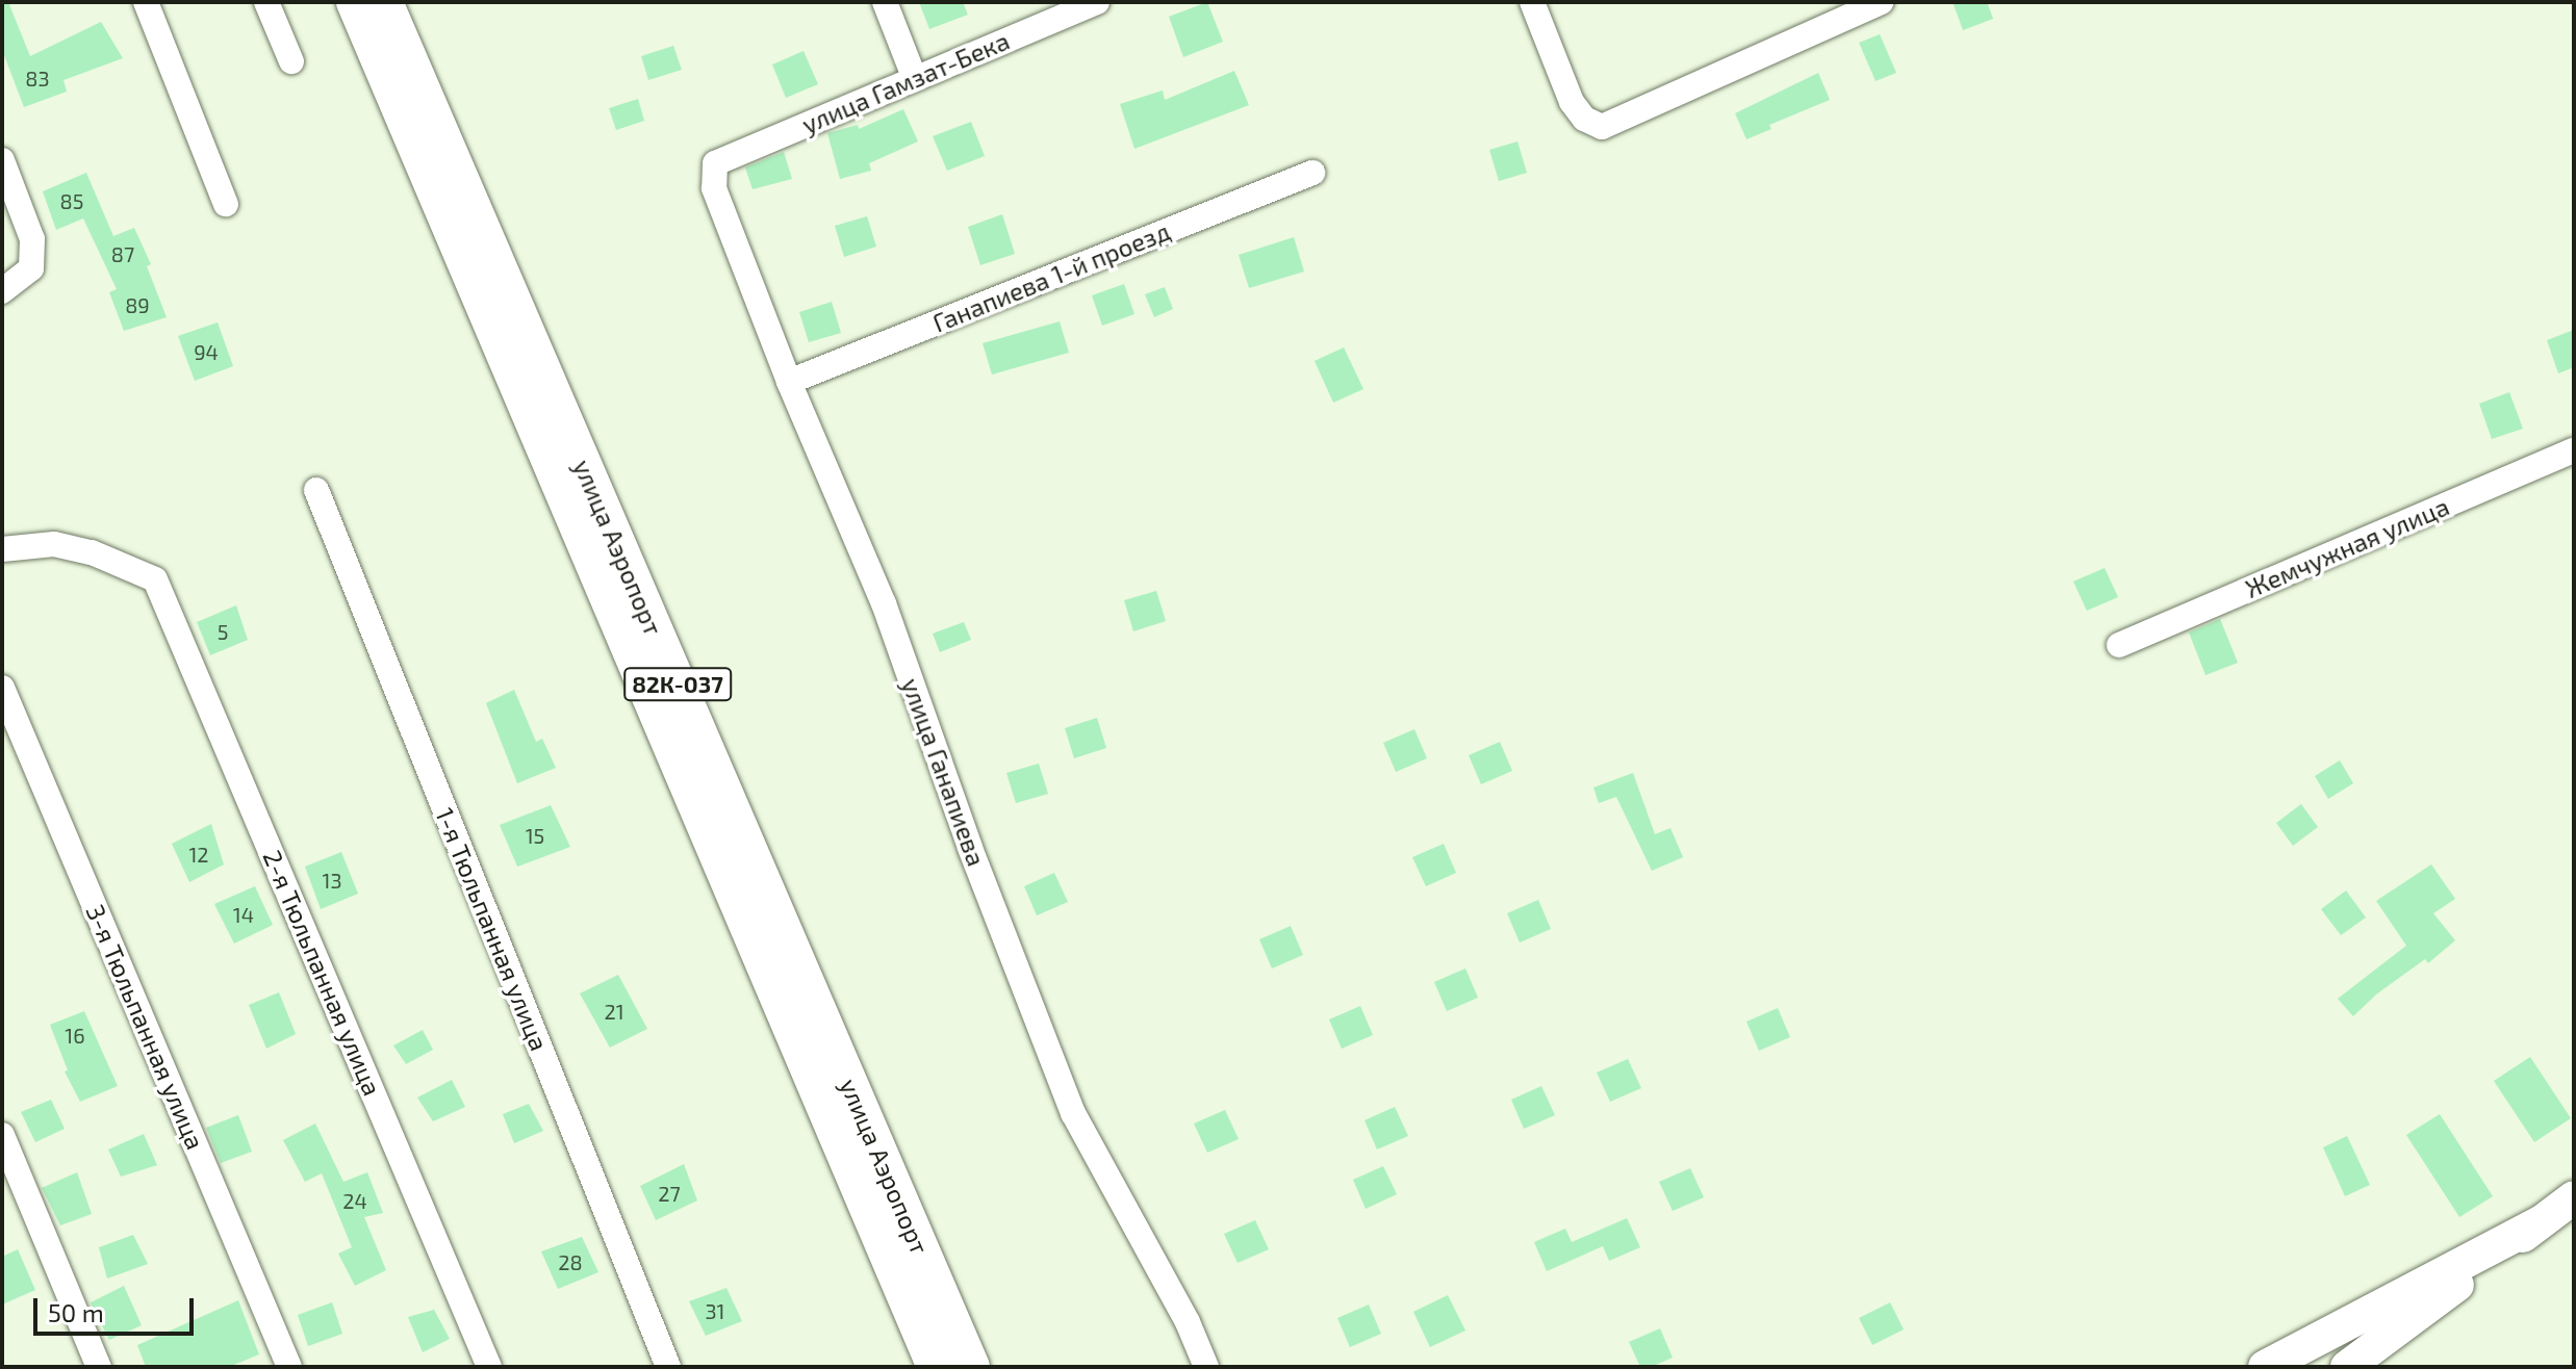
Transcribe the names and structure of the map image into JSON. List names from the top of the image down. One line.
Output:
{"streets":{"main road":["улица Аэропорт","82К-037"],"street":["улица Гамзат-Бека","Ганапиева 1-й проезд","Жемчужная улица","улица Ганапиева","1-я Тюльпанная улица","2-я Тюльпанная улица","3-я Тюльпанная улица"]},"crossings":[["улица Гамзат-Бека","улица Ганапиева"],["Ганапиева 1-й проезд","улица Ганапиева"]],"house_numbers":["83","85","87","89","94","5","15","12","13","14","21","16","27","24","28","31"],"scale_bar":"50 m"}
